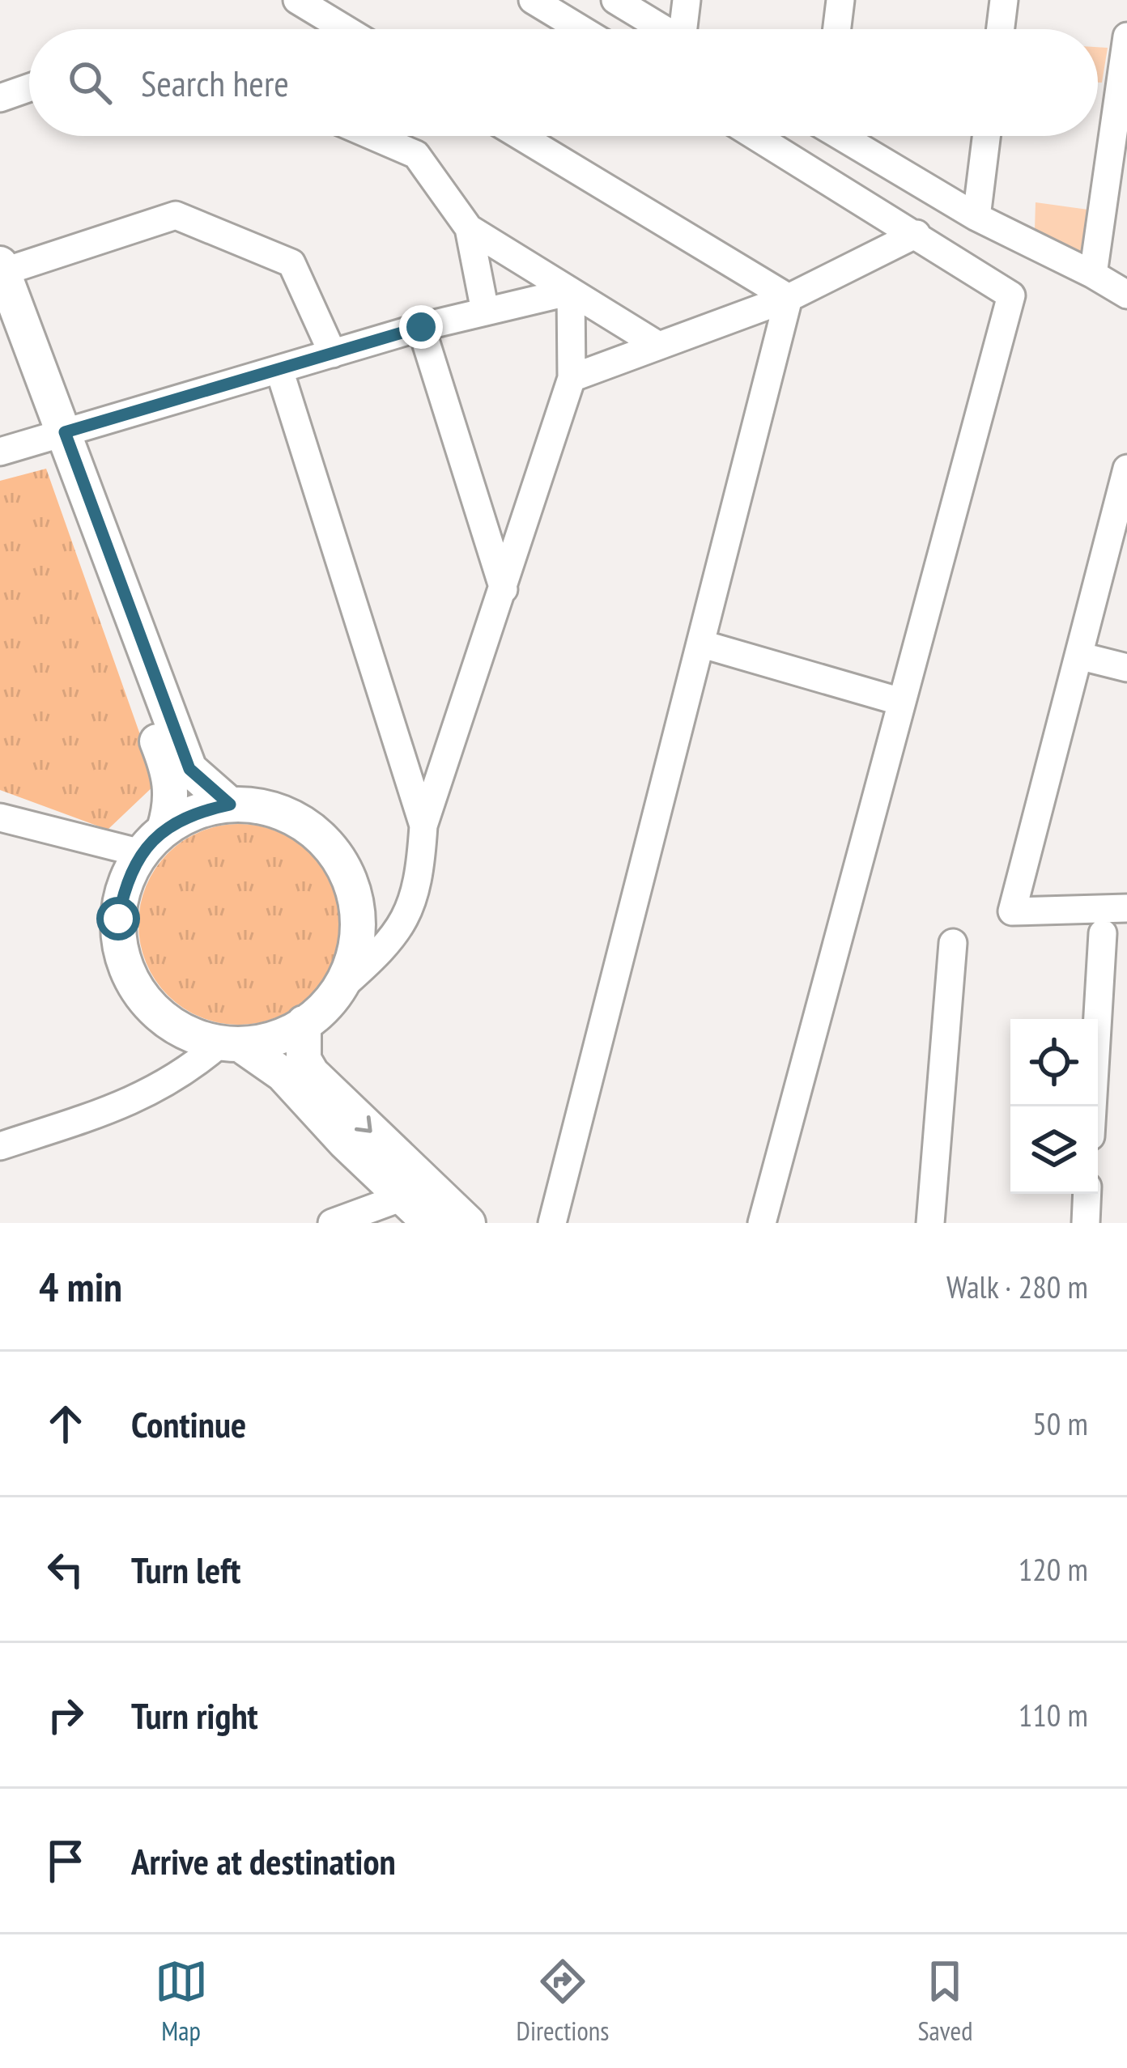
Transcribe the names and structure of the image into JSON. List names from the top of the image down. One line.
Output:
{"page":{"search":"Search here","heading":["4 min","Walk · 280 m"],"list":[["Continue","50 m"],["Turn left","120 m"],["Turn right","110 m"],"Arrive at destination"],"nav":["Map","Directions","Saved"]}}
